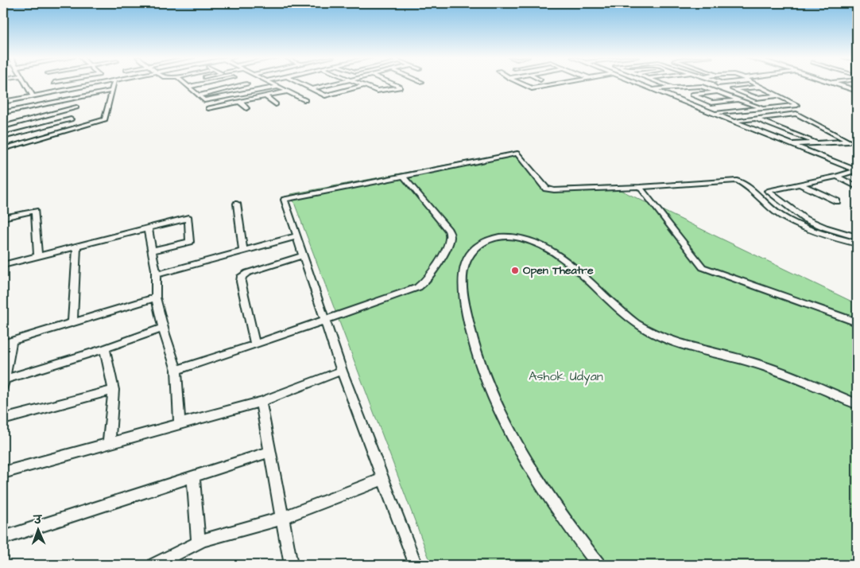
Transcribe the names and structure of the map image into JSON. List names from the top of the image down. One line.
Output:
{"parks":["Ashok Udyan"],"places":["Open Theatre"],"north":"top"}
